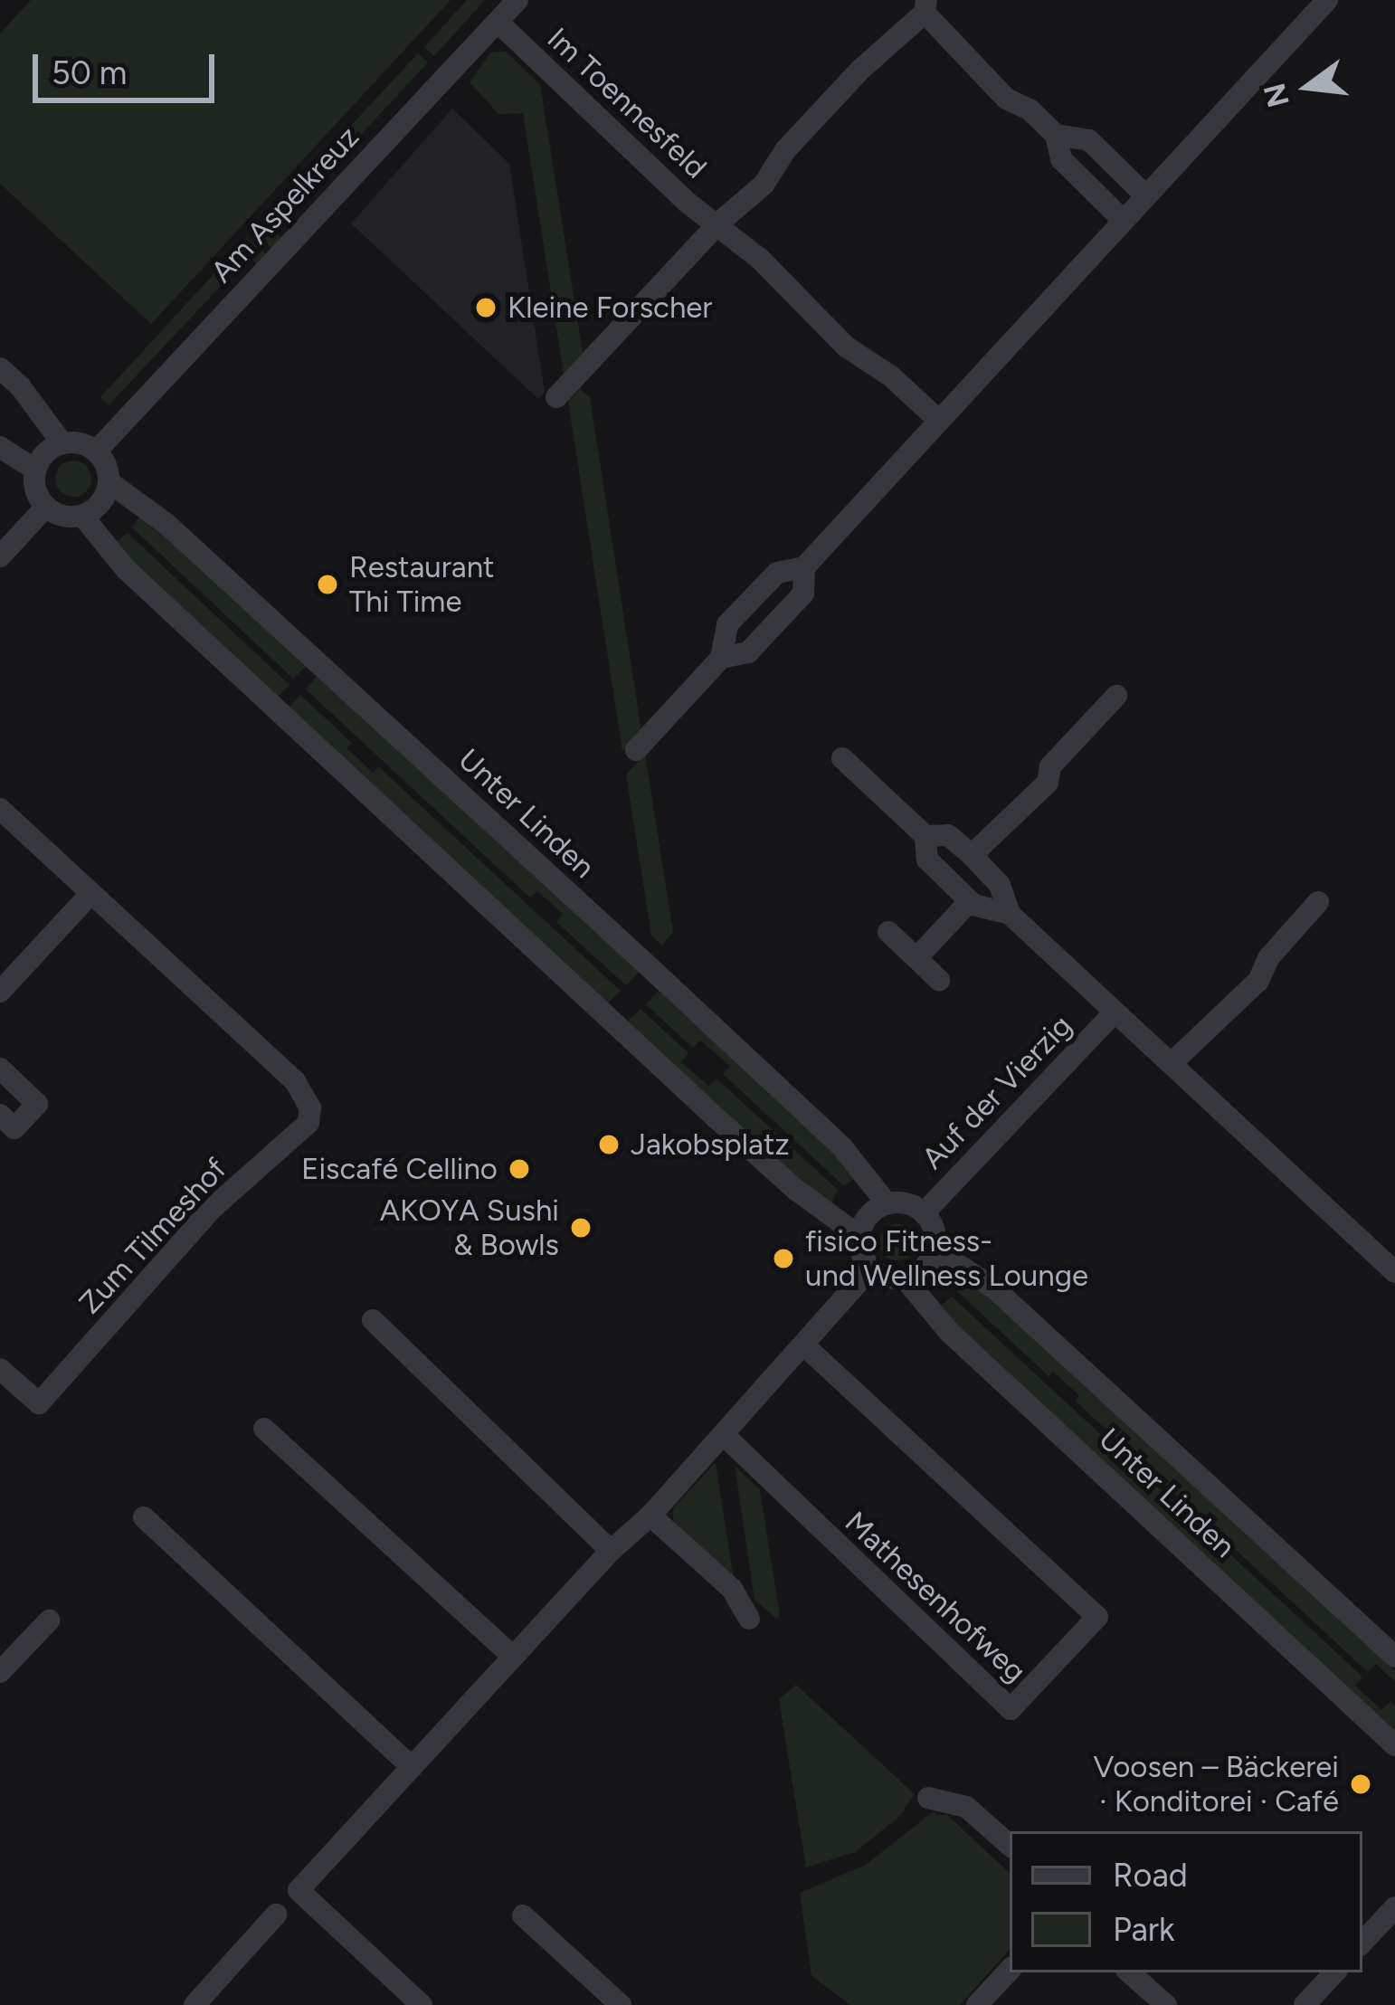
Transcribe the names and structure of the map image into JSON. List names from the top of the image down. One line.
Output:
{"streets":{"street":["Im Toennesfeld","Am Aspelkreuz","Unter Linden","Auf der Vierzig","Zum Tilmeshof","Mathesenhofweg"]},"crossings":[["Im Toennesfeld","Am Aspelkreuz"],["Am Aspelkreuz","Unter Linden"],["Unter Linden","Auf der Vierzig"]],"places":["Kleine Forscher","Restaurant Thi Time","Jakobsplatz","Eiscafé Cellino","AKOYA Sushi & Bowls","fisico Fitness- und Wellness Lounge","Voosen – Bäckerei · Konditorei · Café"],"legend":["Road","Park"],"scale_bar":"50 m","north":"left"}
